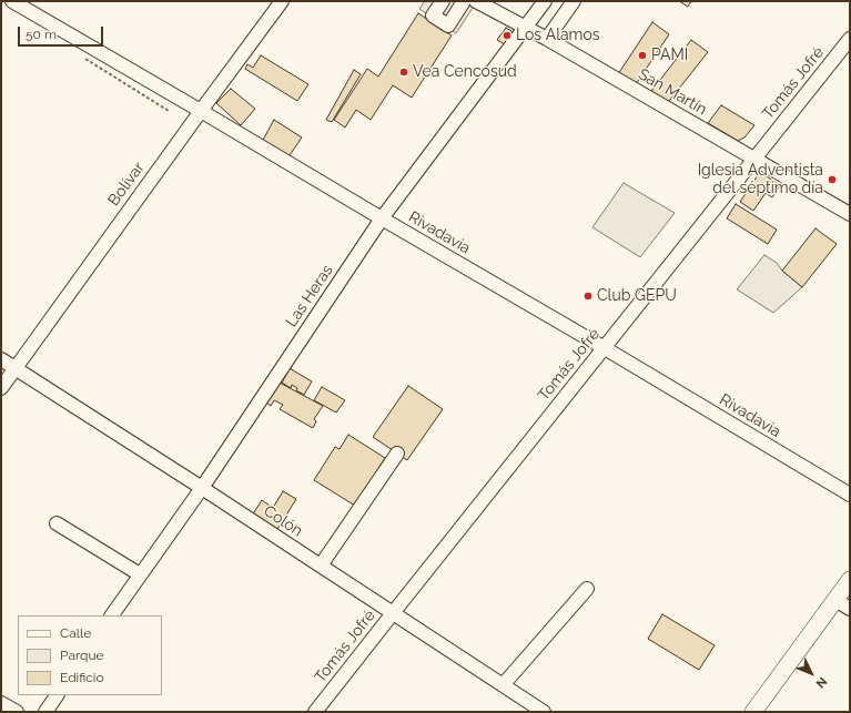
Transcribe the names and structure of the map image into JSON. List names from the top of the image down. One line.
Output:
{"streets":{"street":["Tomás Jofré","San Martín","Bolívar","Rivadavia","Las Heras","Colón"]},"crossings":[["Tomás Jofré","San Martín"],["Tomás Jofré","Rivadavia"],["Tomás Jofré","Colón"],["San Martín","Las Heras"],["Bolívar","Rivadavia"],["Bolívar","Colón"],["Rivadavia","Las Heras"],["Las Heras","Colón"]],"places":["Los Alamos","PAMI","Vea Cencosud","Iglesia Adventista del séptimo día","Club GEPU"],"legend":["Calle","Parque","Edificio"],"scale_bar":"50 m","north":"bottom right"}
